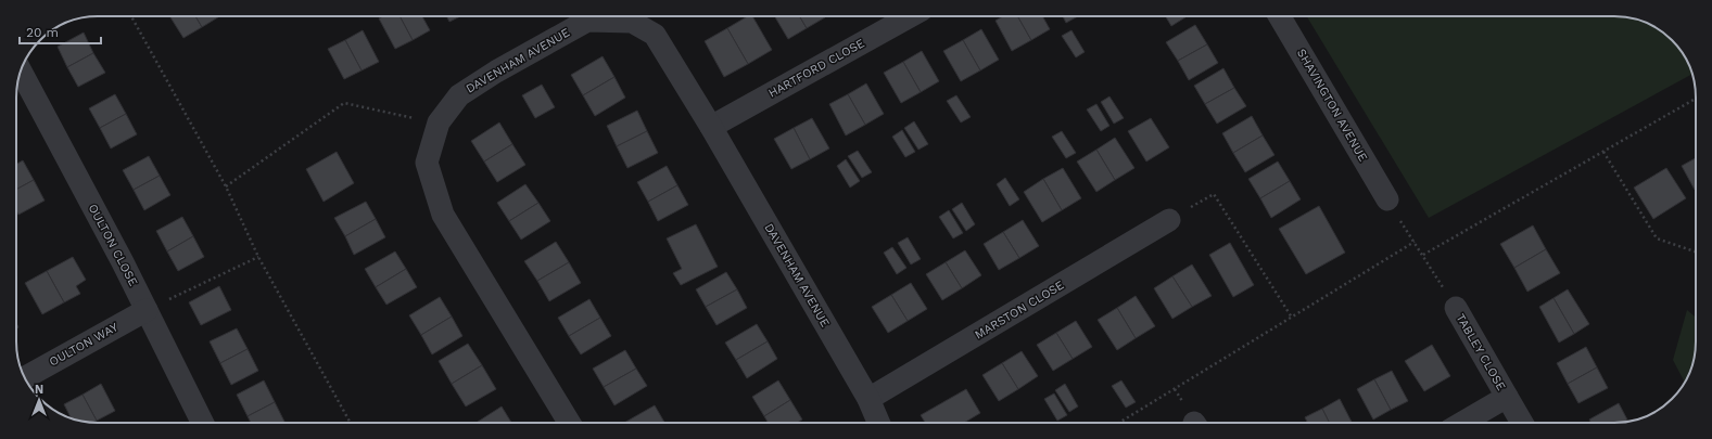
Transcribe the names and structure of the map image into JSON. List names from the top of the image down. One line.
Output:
{"streets":{"street":["DAVENHAM AVENUE","HARTFORD CLOSE","SHAVINGTON AVENUE","OULTON CLOSE","MARSTON CLOSE","OULTON WAY","TABLEY CLOSE"]},"crossings":[["DAVENHAM AVENUE","HARTFORD CLOSE"],["DAVENHAM AVENUE","MARSTON CLOSE"],["OULTON CLOSE","OULTON WAY"]],"scale_bar":"20 m","north":"top"}
